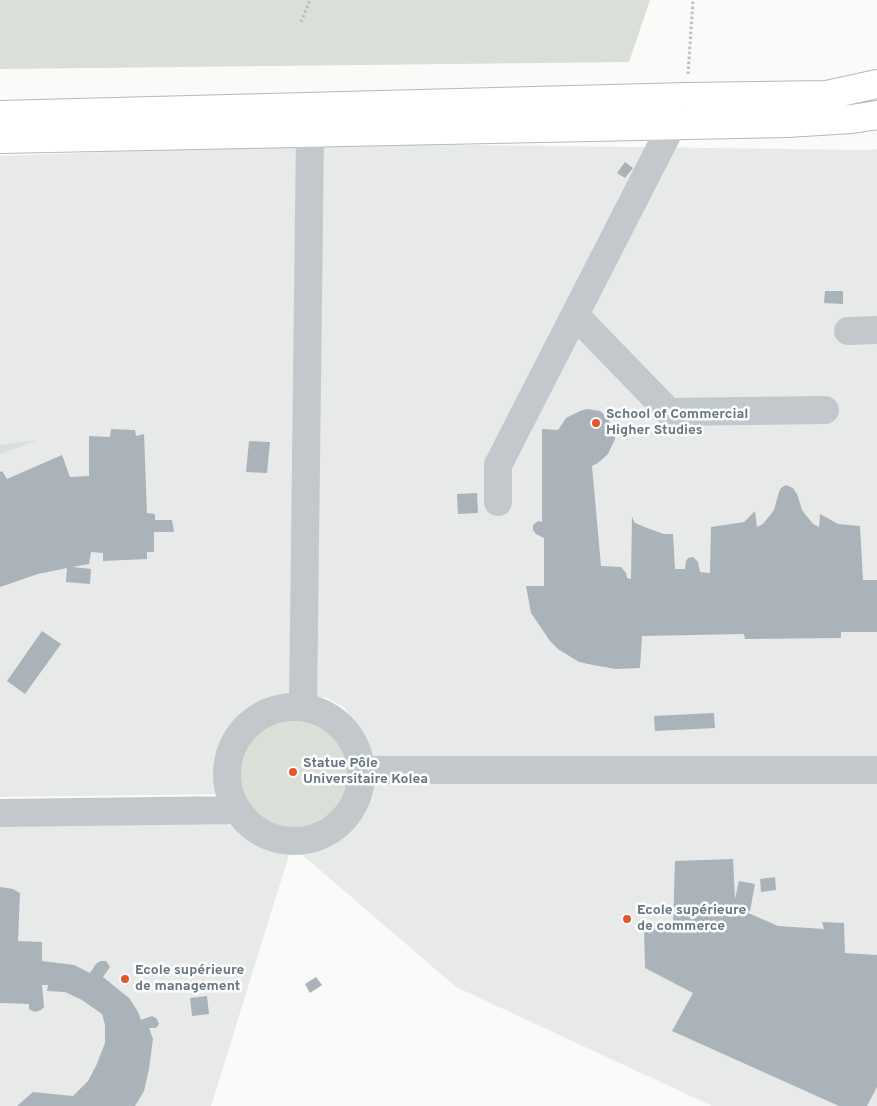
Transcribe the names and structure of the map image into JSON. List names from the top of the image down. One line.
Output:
{"places":["School of Commercial Higher Studies","Statue Pôle Universitaire Kolea","Ecole supérieure de commerce","Ecole supérieure de management"]}
